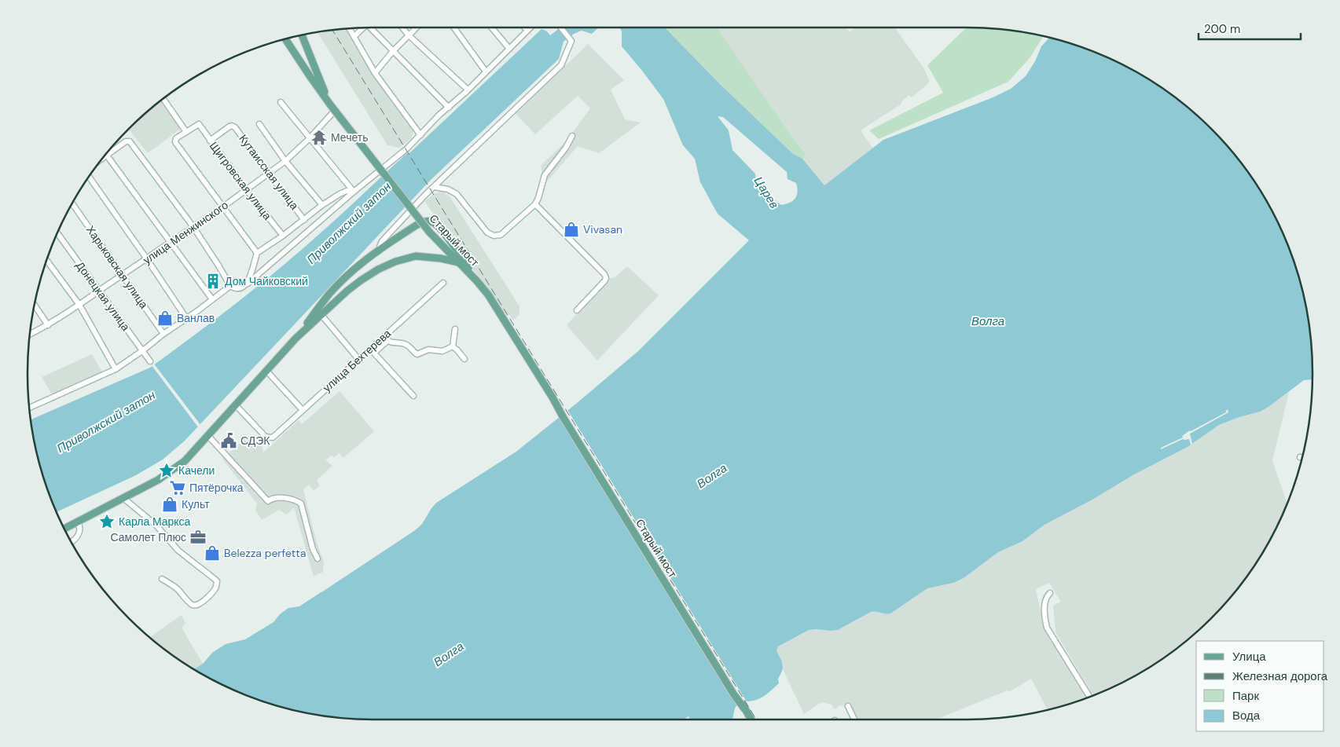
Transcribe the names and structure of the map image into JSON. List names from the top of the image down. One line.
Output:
{"streets":{"main road":["Старый мост"],"street":["Кутаисская улица","Щигровская улица","улица Менжинского","Харьковская улица","Донецкая улица","улица Бехтерева"]},"crossings":[["Кутаисская улица","Щигровская улица"],["Кутаисская улица","улица Менжинского"],["Щигровская улица","улица Менжинского"],["улица Менжинского","Харьковская улица"],["улица Менжинского","Донецкая улица"]],"water":["Царев","Приволжский затон","Волга"],"places":{"temple":["Мечеть"],"shop":["Vivasan","Ванлав","Культ","Belezza perfetta"],"building":["Дом Чайковский"],"public building":["СДЭК"],"place":["Качели","Карла Маркса"],"supermarket":["Пятёрочка"],"office":["Самолет Плюс"]},"legend":["Улица","Железная дорога","Парк","Вода"],"scale_bar":"200 m"}
